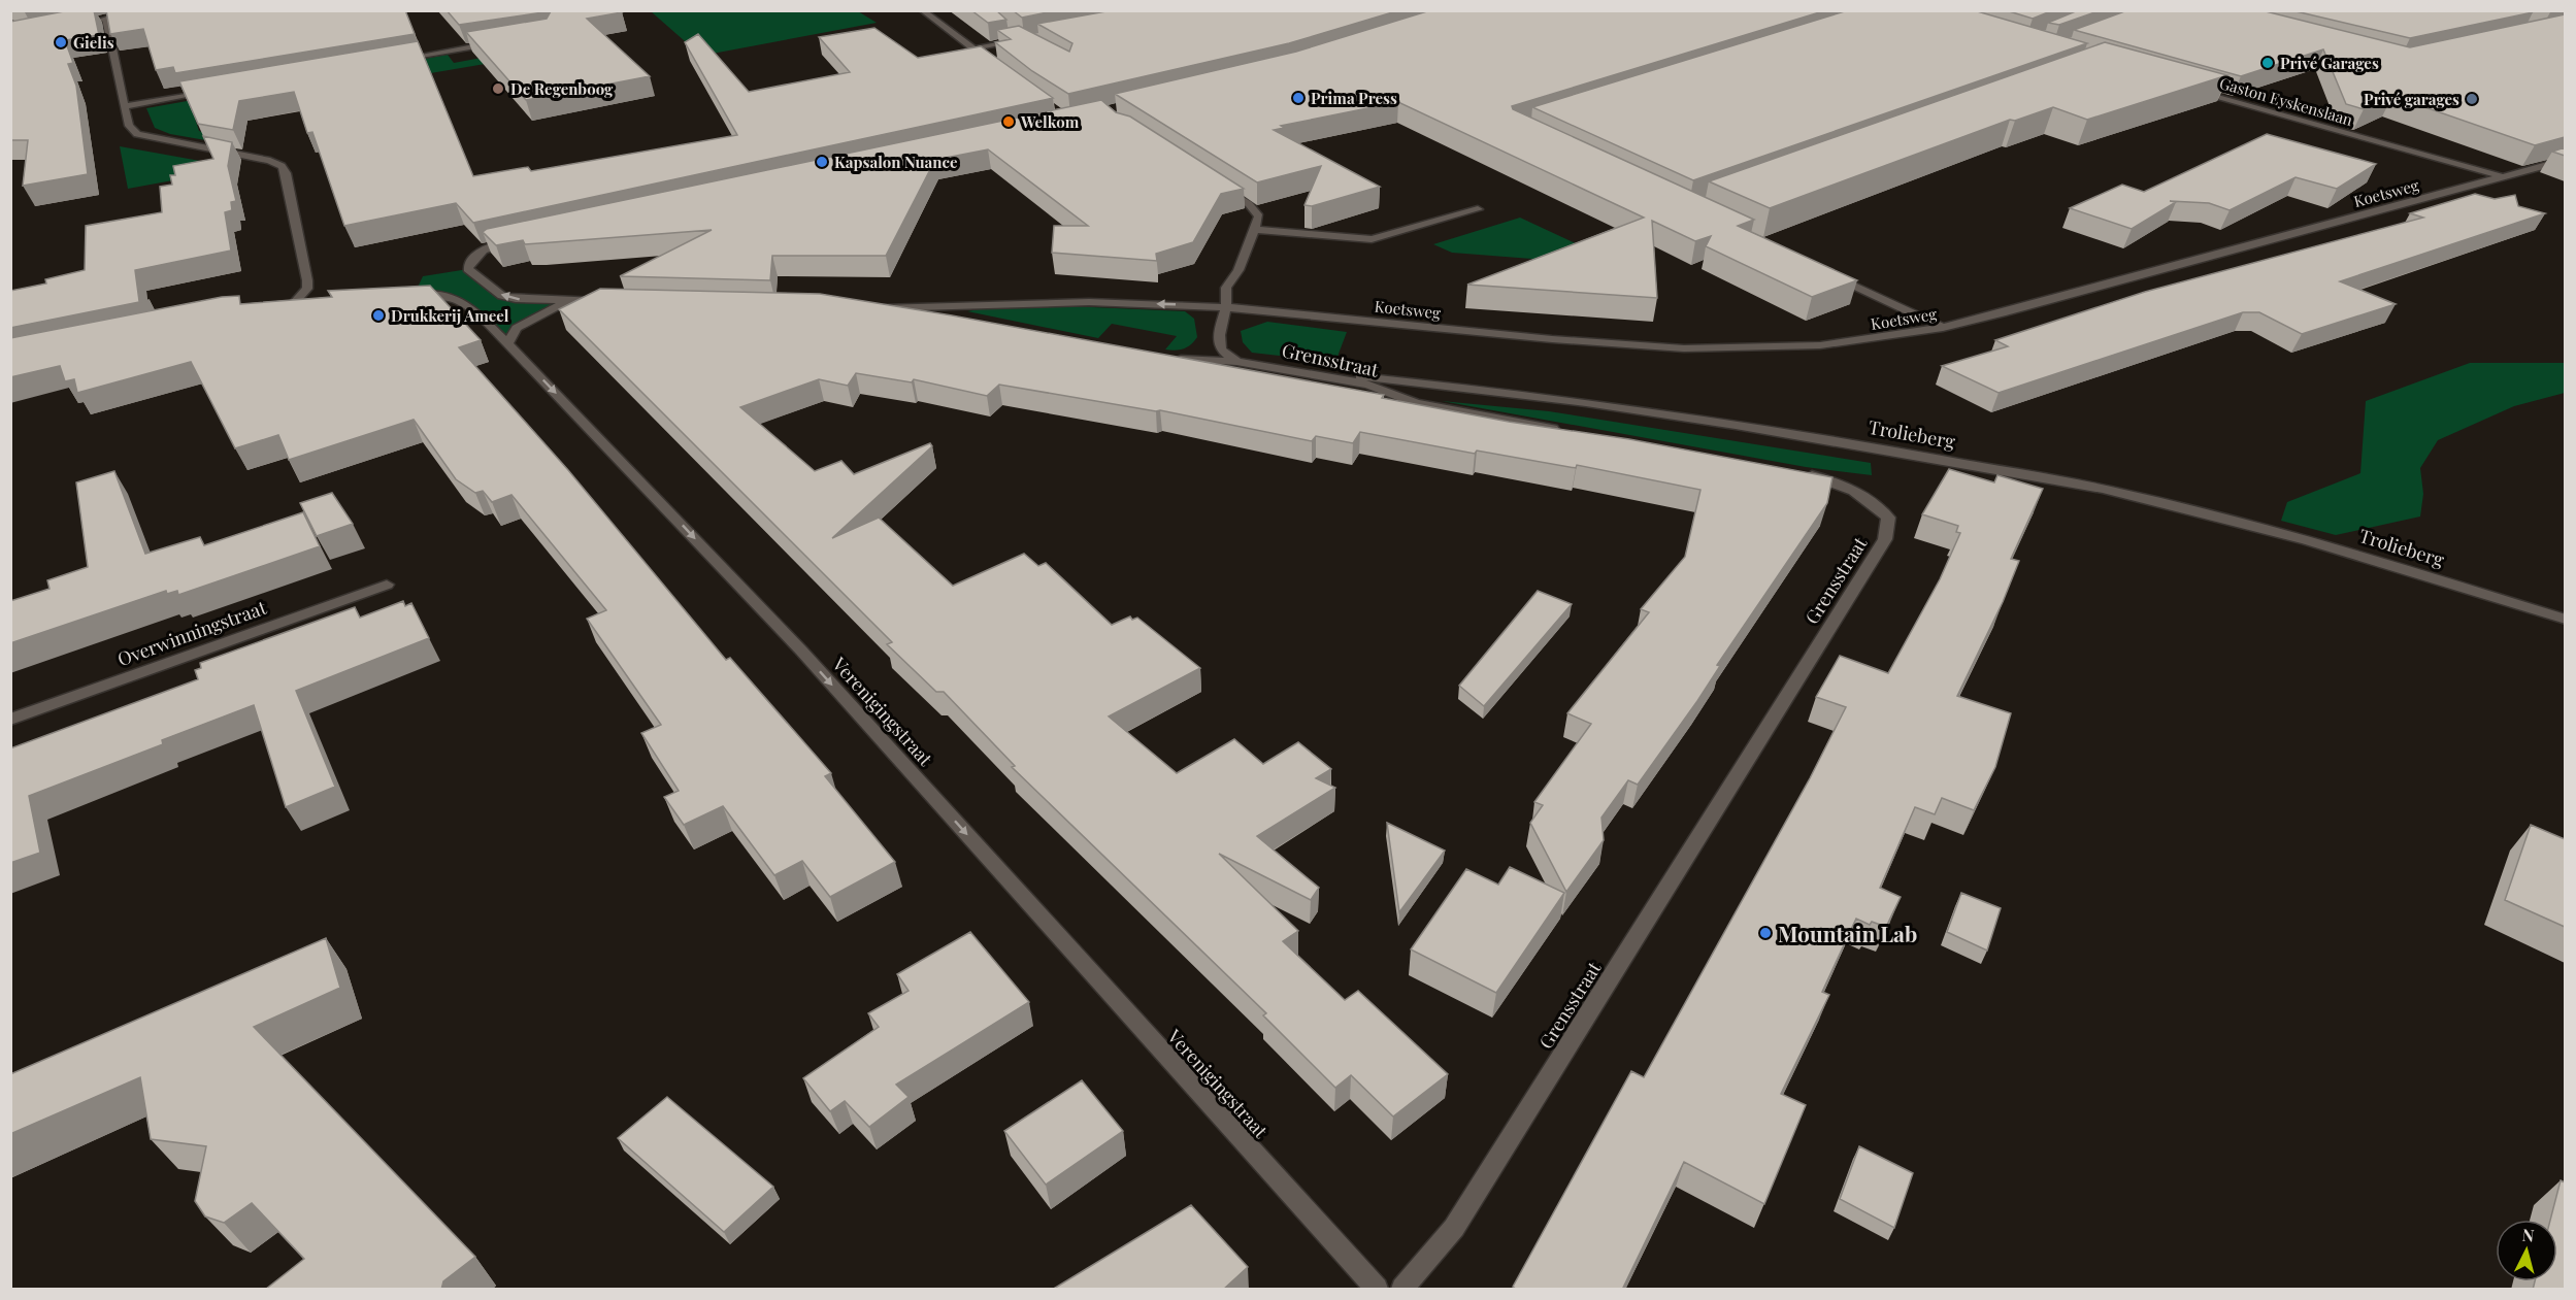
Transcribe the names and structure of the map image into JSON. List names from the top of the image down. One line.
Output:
{"streets":{"street":["Gaston Eyskenslaan","Koetsweg","Grensstraat","Trolieberg","Overwinningstraat","Verenigingstraat"]},"crossings":[["Gaston Eyskenslaan","Koetsweg"],["Grensstraat","Trolieberg"]],"one_way":["Verenigingstraat"],"places":["Gielis","Privé Garages","De Regenboog","Prima Press","Privé garages","Welkom","Kapsalon Nuance","Drukkerij Ameel","Mountain Lab"],"north":"top"}
